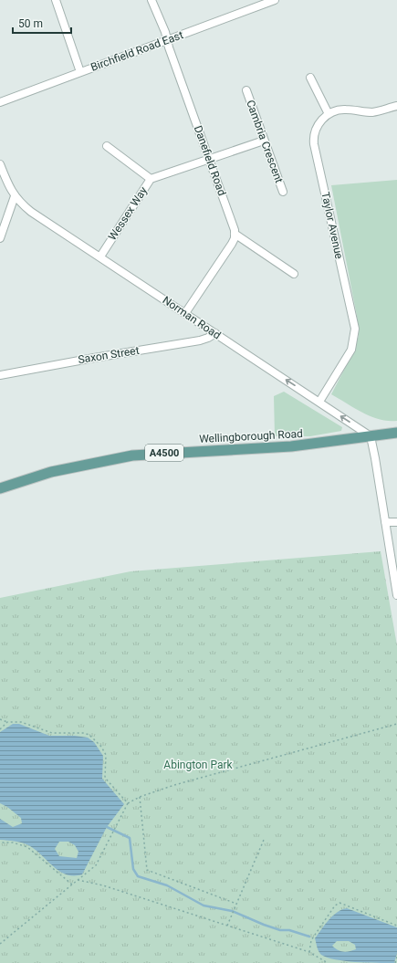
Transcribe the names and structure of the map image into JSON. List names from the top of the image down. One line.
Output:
{"streets":{"main road":["Wellingborough Road","A4500"],"street":["Birchfield Road East","Cambria Crescent","Danefield Road","Wessex Way","Taylor Avenue","Norman Road","Saxon Street"]},"crossings":[["Birchfield Road East","Danefield Road"],["Cambria Crescent","Wessex Way"],["Danefield Road","Wessex Way"],["Wessex Way","Norman Road"],["Taylor Avenue","Norman Road"],["Norman Road","Saxon Street"],["Norman Road","Wellingborough Road"]],"one_way":["Norman Road"],"parks":["Abington Park"],"scale_bar":"50 m"}
